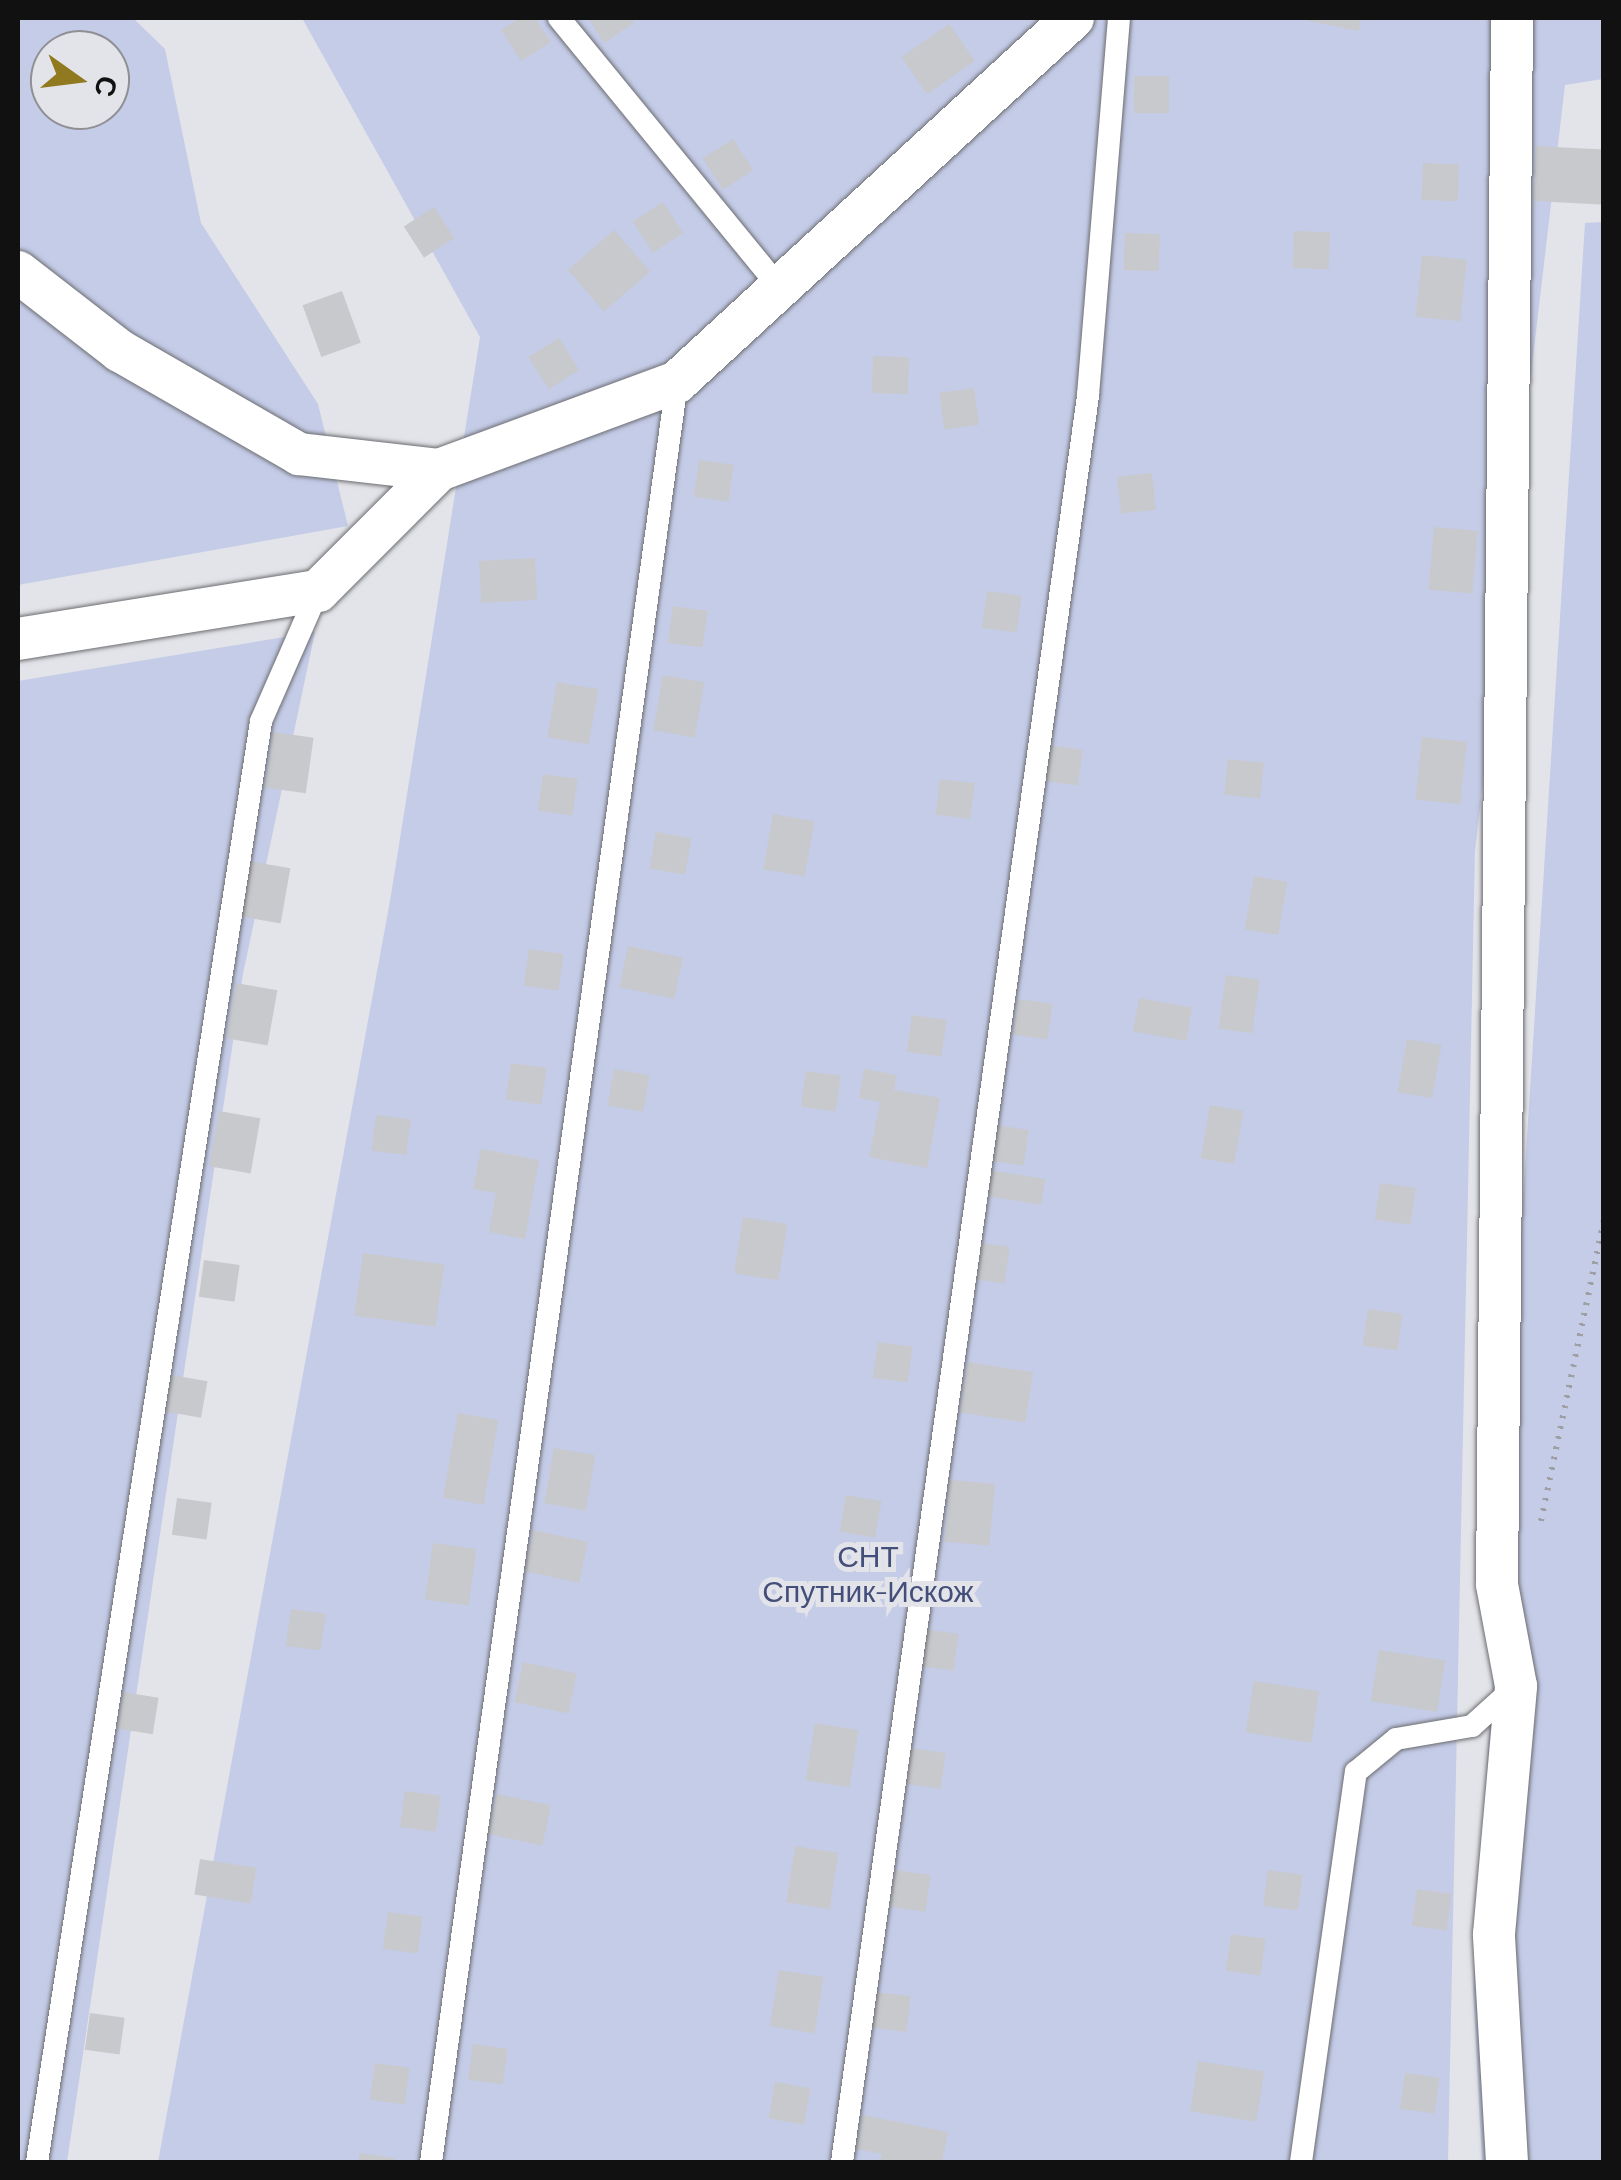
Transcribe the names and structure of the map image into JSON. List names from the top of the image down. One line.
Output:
{"parks":["СНТ Спутник-Искож"],"north":"right"}
